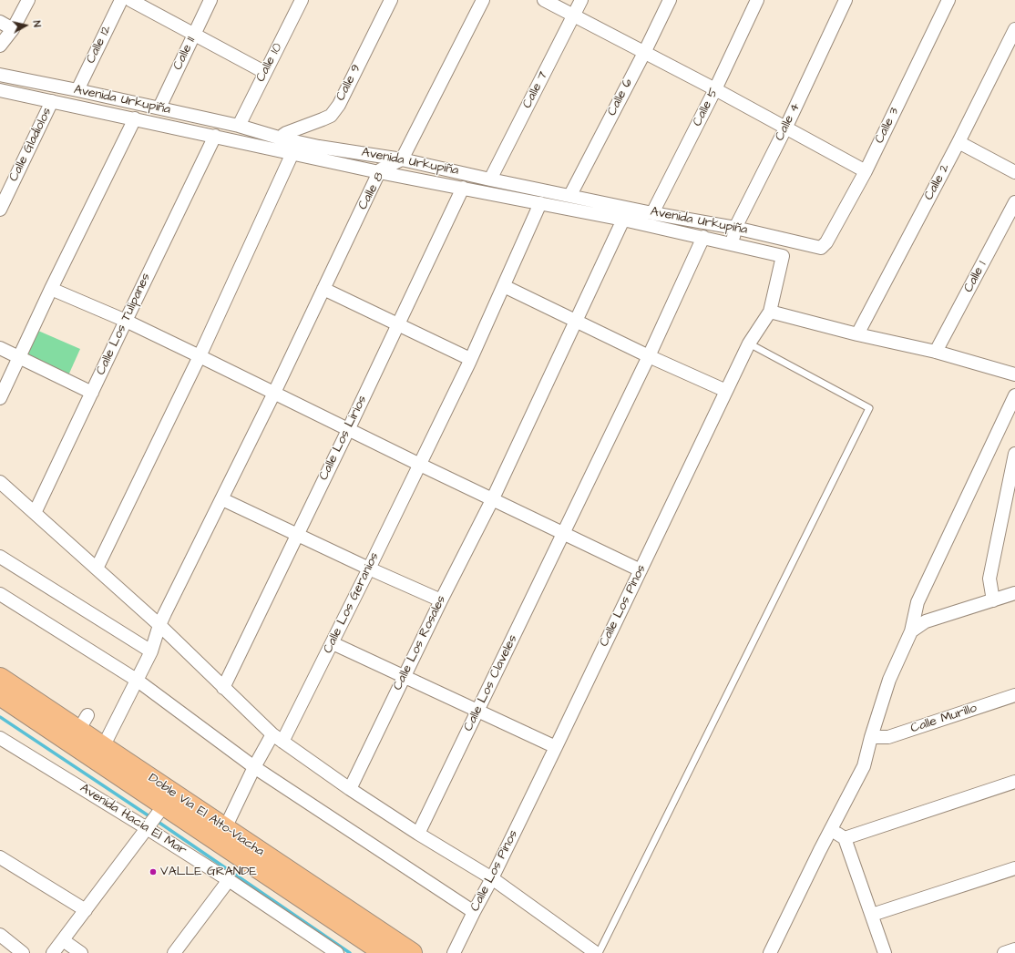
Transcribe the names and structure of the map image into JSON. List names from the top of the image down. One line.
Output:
{"streets":{"highway":["Doble Vía El Alto-Viacha"],"street":["Calle 12","Calle 11","Calle 10","Calle 9","Calle 7","Calle 6","Avenida Urkupiña","Calle 5","Calle 4","Calle 3","Calle Gladiolos","Calle 2","Calle 8","Calle 1","Calle Los Tulipanes","Calle Los Lirios","Calle Los Geranios","Calle Los Pinos","Calle Los Rosales","Calle Los Claveles","Calle Murillo","Avenida Hacia El Mar"]},"crossings":[["Calle 12","Avenida Urkupiña"],["Calle 11","Avenida Urkupiña"],["Calle 10","Avenida Urkupiña"],["Calle 9","Avenida Urkupiña"],["Calle 7","Avenida Urkupiña"],["Calle 6","Avenida Urkupiña"],["Avenida Urkupiña","Calle 5"],["Avenida Urkupiña","Calle 4"],["Avenida Urkupiña","Calle 3"],["Avenida Urkupiña","Calle 8"],["Calle 4","Calle Los Pinos"],["Calle 8","Doble Vía El Alto-Viacha"],["Calle Los Geranios","Doble Vía El Alto-Viacha"],["Doble Vía El Alto-Viacha","Avenida Hacia El Mar"]],"places":["VALLE GRANDE"],"north":"right"}
